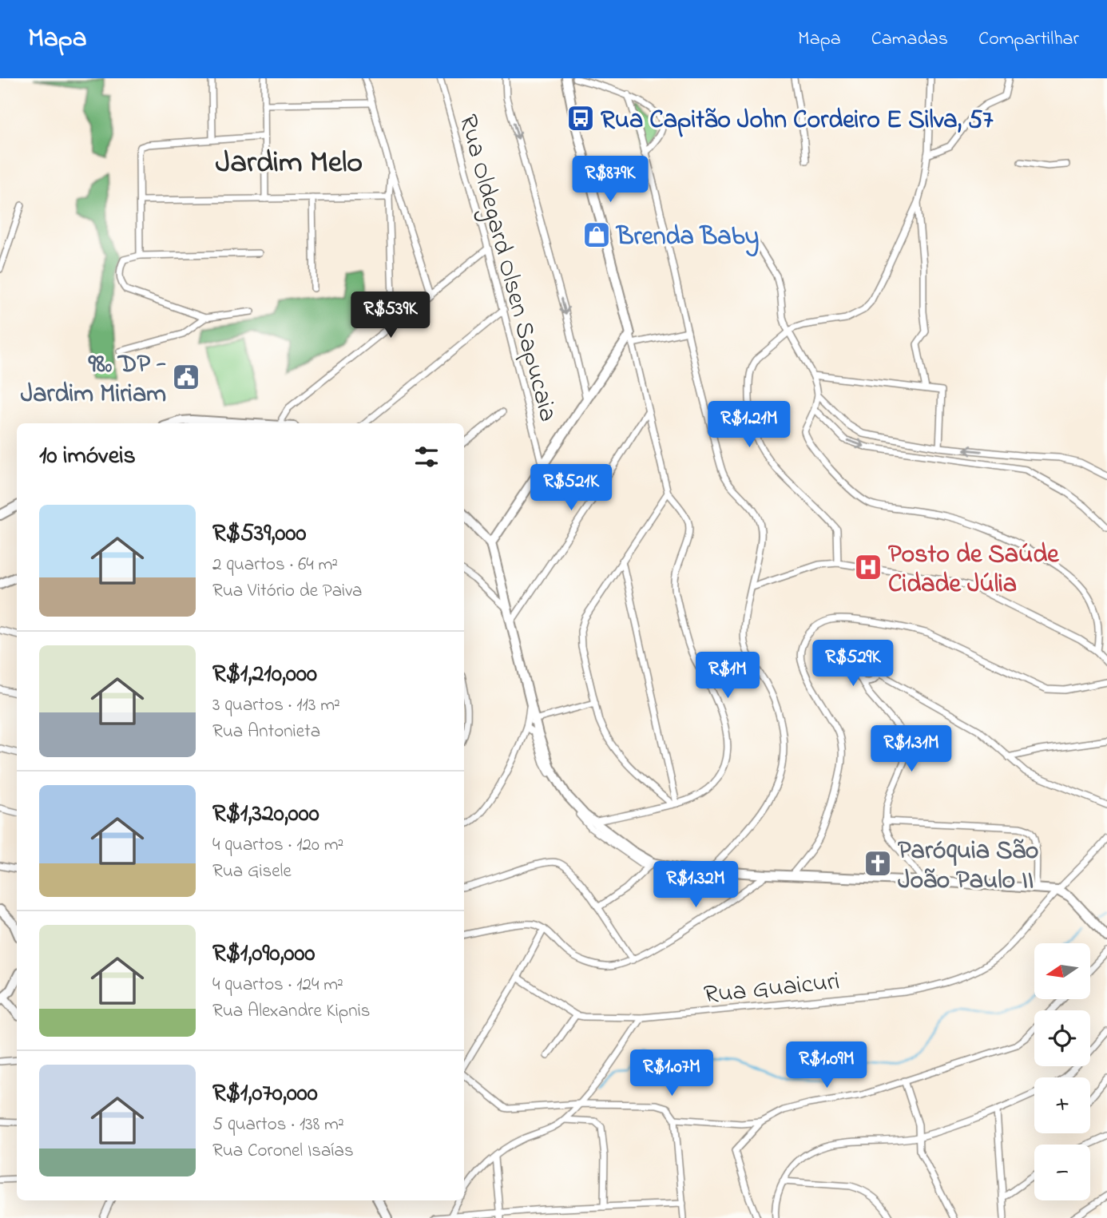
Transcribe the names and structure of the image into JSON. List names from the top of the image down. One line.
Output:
{"streets":{"street":["Rua Oldegard Olsen Sapucaia","Rua Guaicuri"]},"districts":["Jardim Melo"],"places":{"bus stop":["Rua Capitão John Cordeiro E Silva, 57"],"shop":["Brenda Baby"],"public building":["98º DP - Jardim Miriam"],"hospital":["Posto de Saúde Cidade Júlia"],"church":["Paróquia São João Paulo II"]},"north":"left","page":{"header":"Mapa","nav":["Mapa","Camadas","Compartilhar"],"price":["R$879K","R$539K","R$1.21M","R$521K","R$529K","R$1M","R$1.31M","R$1.32M","R$1.09M","R$1.07M"],"heading":"10 imóveis","list":[{"name":"R$539,000","note":"2 quartos · 64 m² · Rua Vitório de Paiva"},{"name":"R$1,210,000","note":"3 quartos · 113 m² · Rua Antonieta"},{"name":"R$1,320,000","note":"4 quartos · 120 m² · Rua Gisele"},{"name":"R$1,090,000","note":"4 quartos · 124 m² · Rua Alexandre Kipnis"},{"name":"R$1,070,000","note":"5 quartos · 138 m² · Rua Coronel Isaías"}],"map_buttons":["+","−"]}}
